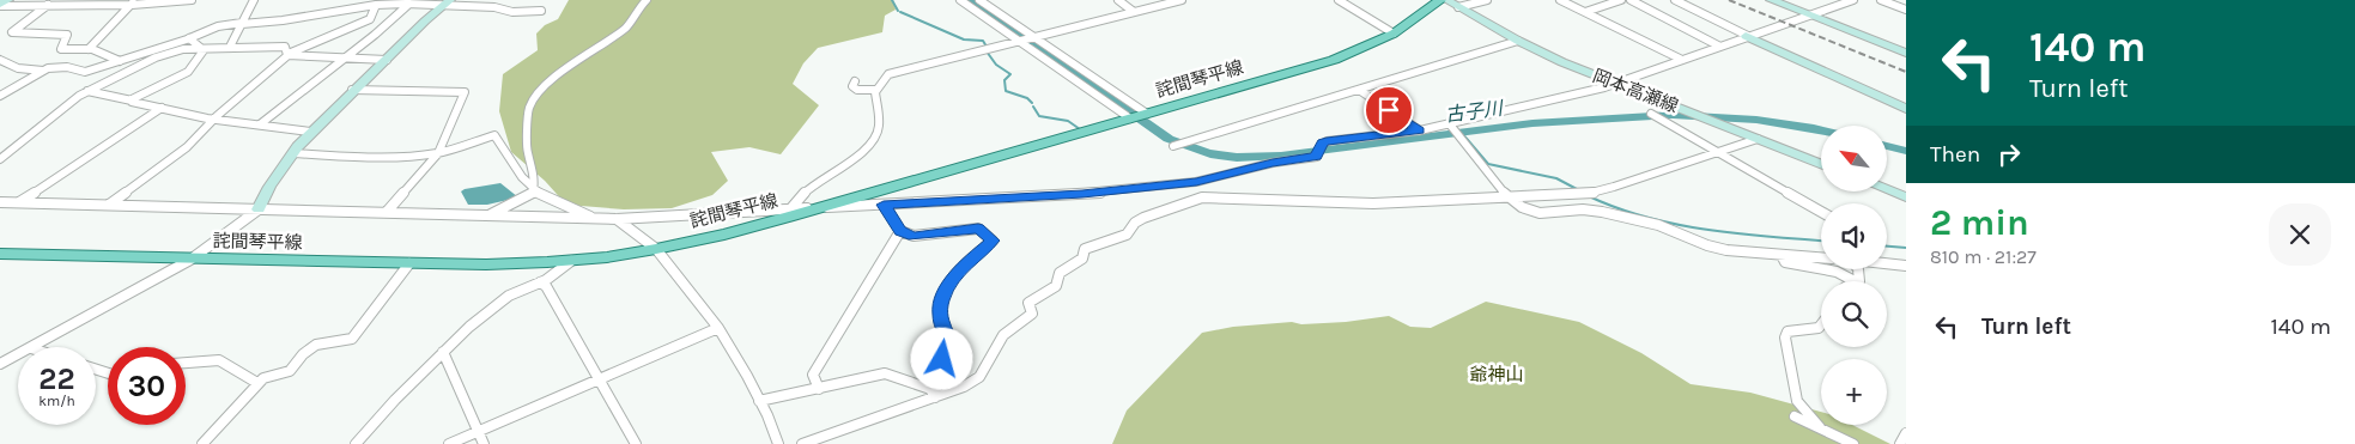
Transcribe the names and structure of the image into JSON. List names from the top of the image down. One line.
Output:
{"streets":{"main road":["詫間琴平線","岡本高瀬線"]},"water":["古子川"],"parks":["爺神山"],"north":"top left","page":{"turn":["140 m","Turn left"],"map_buttons":"+","then":"Then","heading":["2 min","810 m · 21:27"],"list":[{"name":"Turn left","value":"140 m"}],"speed":"22 km/h","limit":"30"}}
